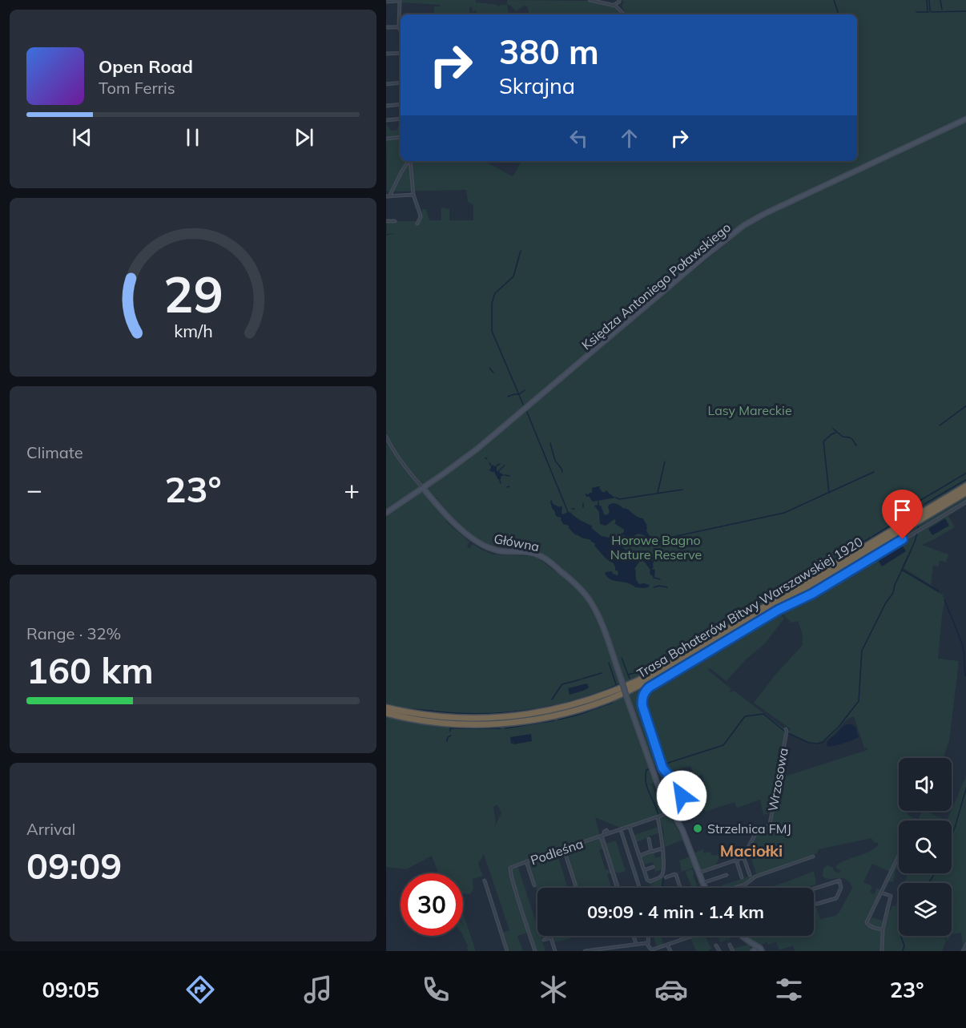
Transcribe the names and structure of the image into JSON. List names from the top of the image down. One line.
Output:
{"streets":{"highway":["Trasa Bohaterów Bitwy Warszawskiej 1920"],"main road":["Księdza Antoniego Poławskiego","Główna"],"street":["Wrzosowa","Podleśna"]},"crossings":[["Księdza Antoniego Poławskiego","Główna"],["Główna","Podleśna"]],"districts":["Maciołki"],"parks":["Lasy Mareckie","Horowe Bagno Nature Reserve"],"places":["Strzelnica FMJ"],"page":{"turn":["380 m","Skrajna"],"song":["Open Road","Tom Ferris"],"tile":["Climate",["Range · 32%","160 km"],["Arrival","09:09"]],"heat":["−","23°","+"],"limit":"30","trip":"09:09 · 4 min · 1.4 km","tabs":["09:05","23°"],"gauge":["29","km/h"]}}
